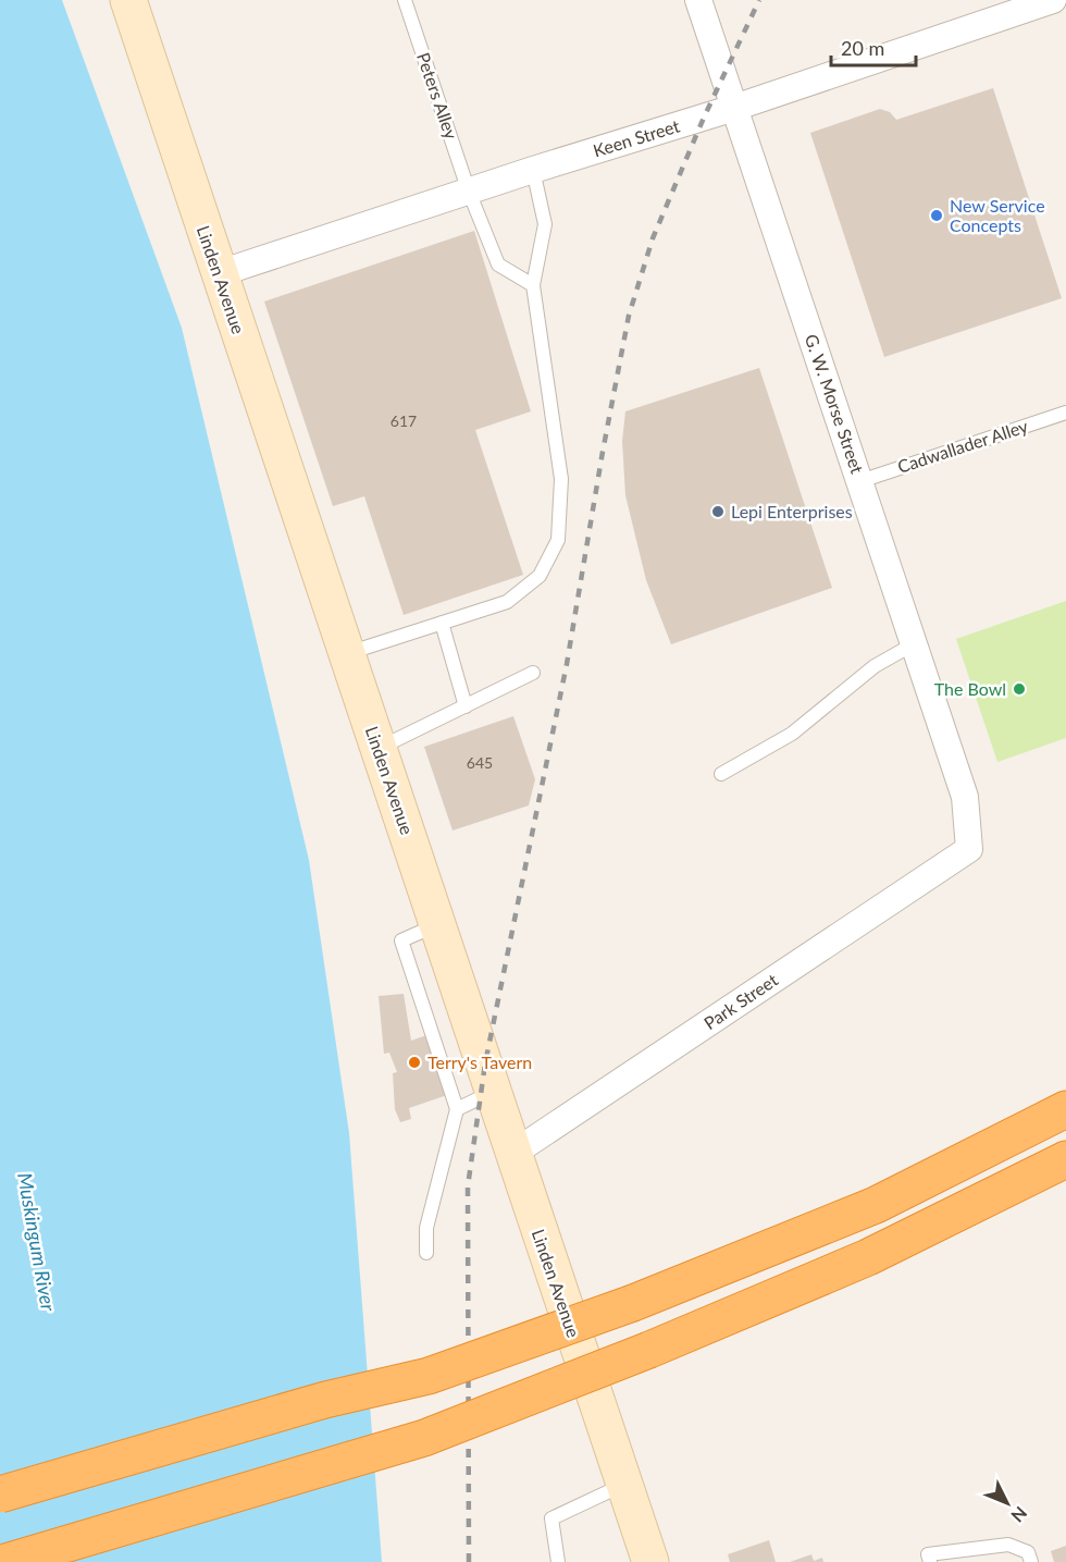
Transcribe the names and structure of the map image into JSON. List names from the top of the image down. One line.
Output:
{"streets":{"main road":["Linden Avenue"],"street":["Keen Street","G. W. Morse Street","Park Street"],"lane":["Peters Alley","Cadwallader Alley"]},"crossings":[["Peters Alley","Keen Street"],["Keen Street","Linden Avenue"],["Keen Street","G. W. Morse Street"],["Linden Avenue","Park Street"],["G. W. Morse Street","Cadwallader Alley"],["G. W. Morse Street","Park Street"]],"water":["Muskingum River"],"places":["New Service Concepts","Lepi Enterprises","The Bowl","Terry's Tavern"],"house_numbers":["617","645"],"scale_bar":"20 m","north":"bottom right"}
